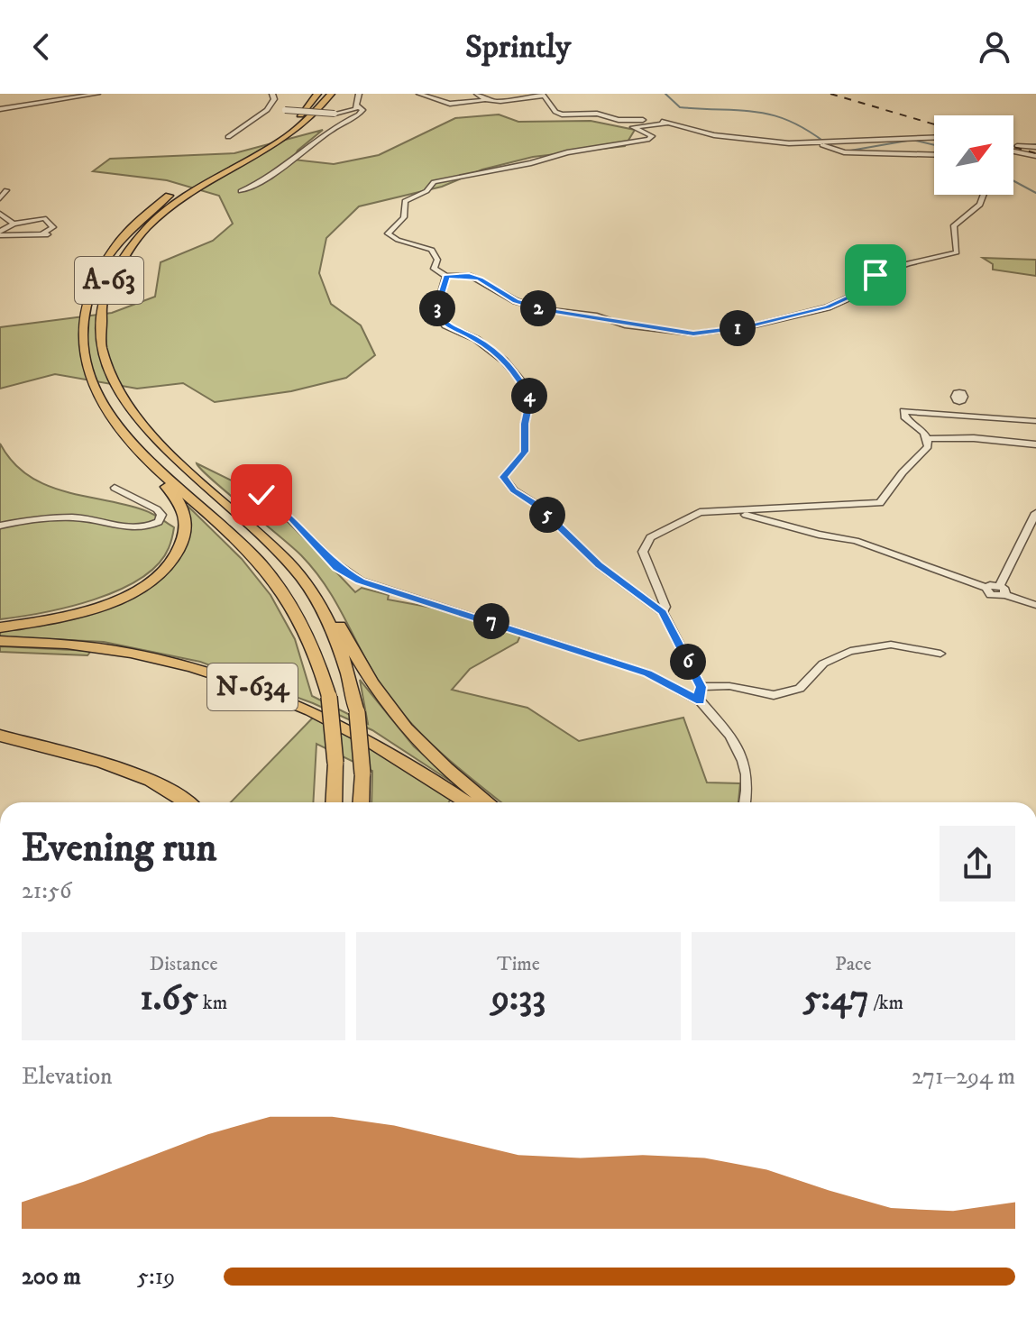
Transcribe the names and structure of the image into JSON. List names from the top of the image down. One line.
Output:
{"streets":{"highway":["A-63","N-634"]},"north":"top right","page":{"header":"Sprintly","pins":["2","3","1","4","5","7","6"],"heading":["Evening run","21:56"],"stats":[["Distance","1.65 km"],["Time","9:33"],["Pace","5:47 /km"]],"chart":["Elevation","271–294 m"],"list":[{"name":"200 m","note":"5:19"}]}}
